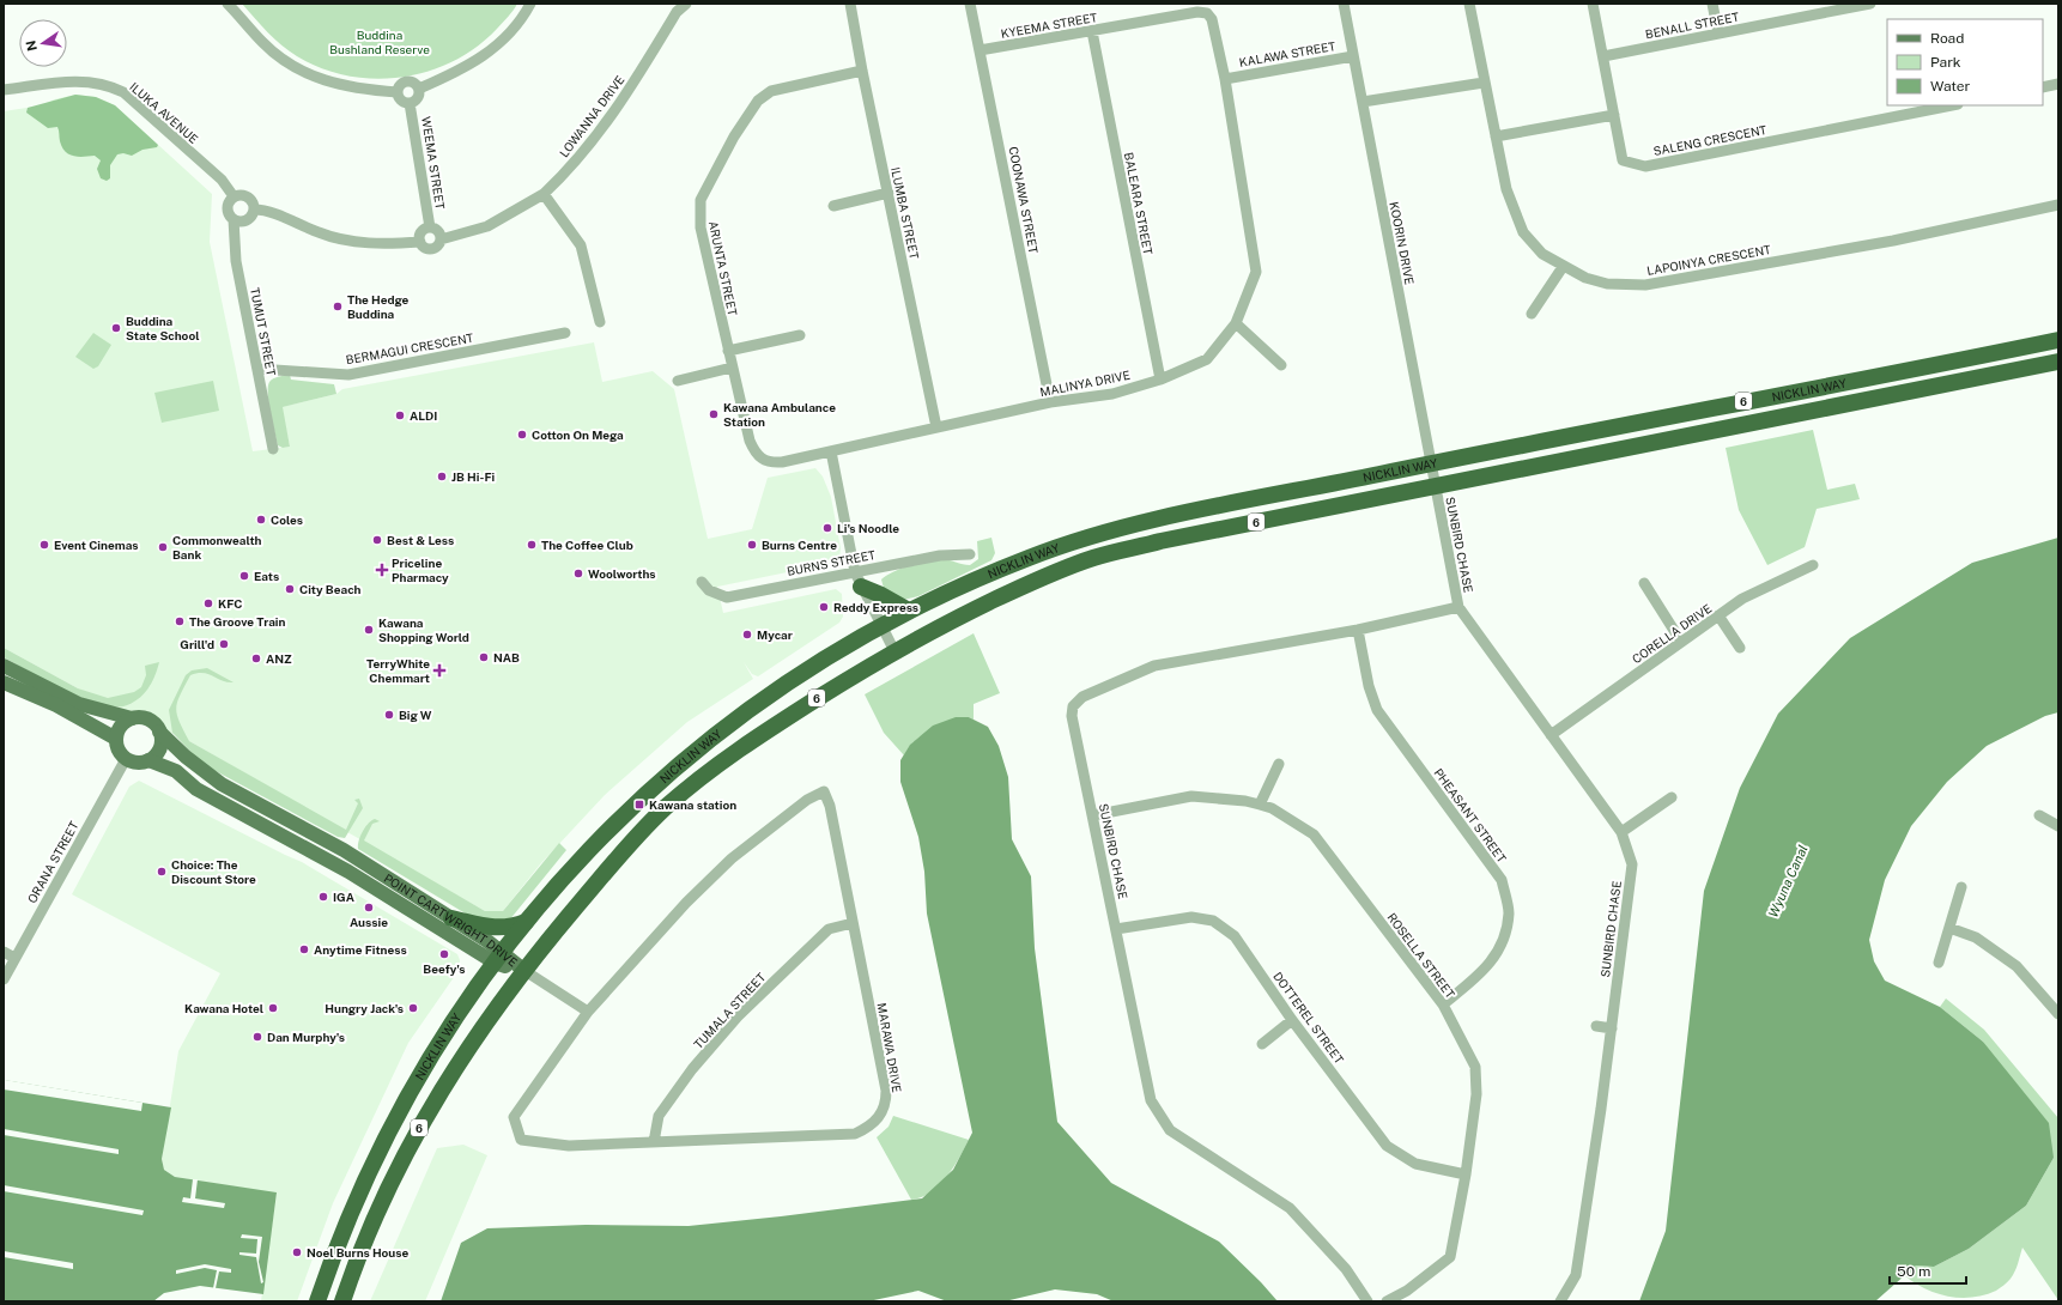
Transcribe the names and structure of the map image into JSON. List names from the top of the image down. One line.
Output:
{"streets":{"highway":["NICKLIN WAY","6"],"main road":["POINT CARTWRIGHT DRIVE"],"street":["KYEEMA STREET","BENALL STREET","KALAWA STREET","ILUKA AVENUE","LOWANNA DRIVE","SALENG CRESCENT","WEEMA STREET","COONAWA STREET","BALEARA STREET","ILUMBA STREET","KOORIN DRIVE","LAPOINYA CRESCENT","ARUNTA STREET","TUMUT STREET","BERMAGUI CRESCENT","MALINYA DRIVE","SUNBIRD CHASE","BURNS STREET","CORELLA DRIVE","PHEASANT STREET","ORANA STREET","ROSELLA STREET","TUMALA STREET","DOTTEREL STREET","MARAWA DRIVE"]},"crossings":[["KYEEMA STREET","COONAWA STREET"],["KYEEMA STREET","BALEARA STREET"],["KYEEMA STREET","MALINYA DRIVE"],["BENALL STREET","SALENG CRESCENT"],["KALAWA STREET","KOORIN DRIVE"],["KALAWA STREET","MALINYA DRIVE"],["ILUKA AVENUE","TUMUT STREET"],["LOWANNA DRIVE","WEEMA STREET"],["COONAWA STREET","MALINYA DRIVE"],["BALEARA STREET","MALINYA DRIVE"],["ILUMBA STREET","ARUNTA STREET"],["ILUMBA STREET","MALINYA DRIVE"],["KOORIN DRIVE","NICKLIN WAY"],["KOORIN DRIVE","SUNBIRD CHASE"],["ARUNTA STREET","MALINYA DRIVE"],["TUMUT STREET","BERMAGUI CRESCENT"],["NICKLIN WAY","SUNBIRD CHASE"],["NICKLIN WAY","POINT CARTWRIGHT DRIVE"],["SUNBIRD CHASE","CORELLA DRIVE"],["SUNBIRD CHASE","PHEASANT STREET"],["SUNBIRD CHASE","ROSELLA STREET"],["SUNBIRD CHASE","DOTTEREL STREET"],["PHEASANT STREET","ROSELLA STREET"],["ORANA STREET","POINT CARTWRIGHT DRIVE"],["ROSELLA STREET","DOTTEREL STREET"],["TUMALA STREET","MARAWA DRIVE"]],"water":["Wyuna Canal"],"parks":["Buddina Bushland Reserve"],"places":{"other":["The Hedge Buddina","Buddina State School","Kawana Ambulance Station","ALDI","Cotton On Mega","JB Hi-Fi","Coles","Li's Noodle","Best & Less","Event Cinemas","The Coffee Club","Burns Centre","Commonwealth Bank","Woolworths","Eats","City Beach","KFC","Reddy Express","The Groove Train","Kawana Shopping World","Mycar","Grill'd","NAB","ANZ","Big W","Choice: The Discount Store","IGA","Aussie","Anytime Fitness","Beefy's","Kawana Hotel","Hungry Jack's","Dan Murphy's","Noel Burns House"],"health":["Priceline Pharmacy","TerryWhite Chemmart"],"transit":["Kawana station"]},"legend":["Road","Park","Water"],"scale_bar":"50 m","north":"left"}
